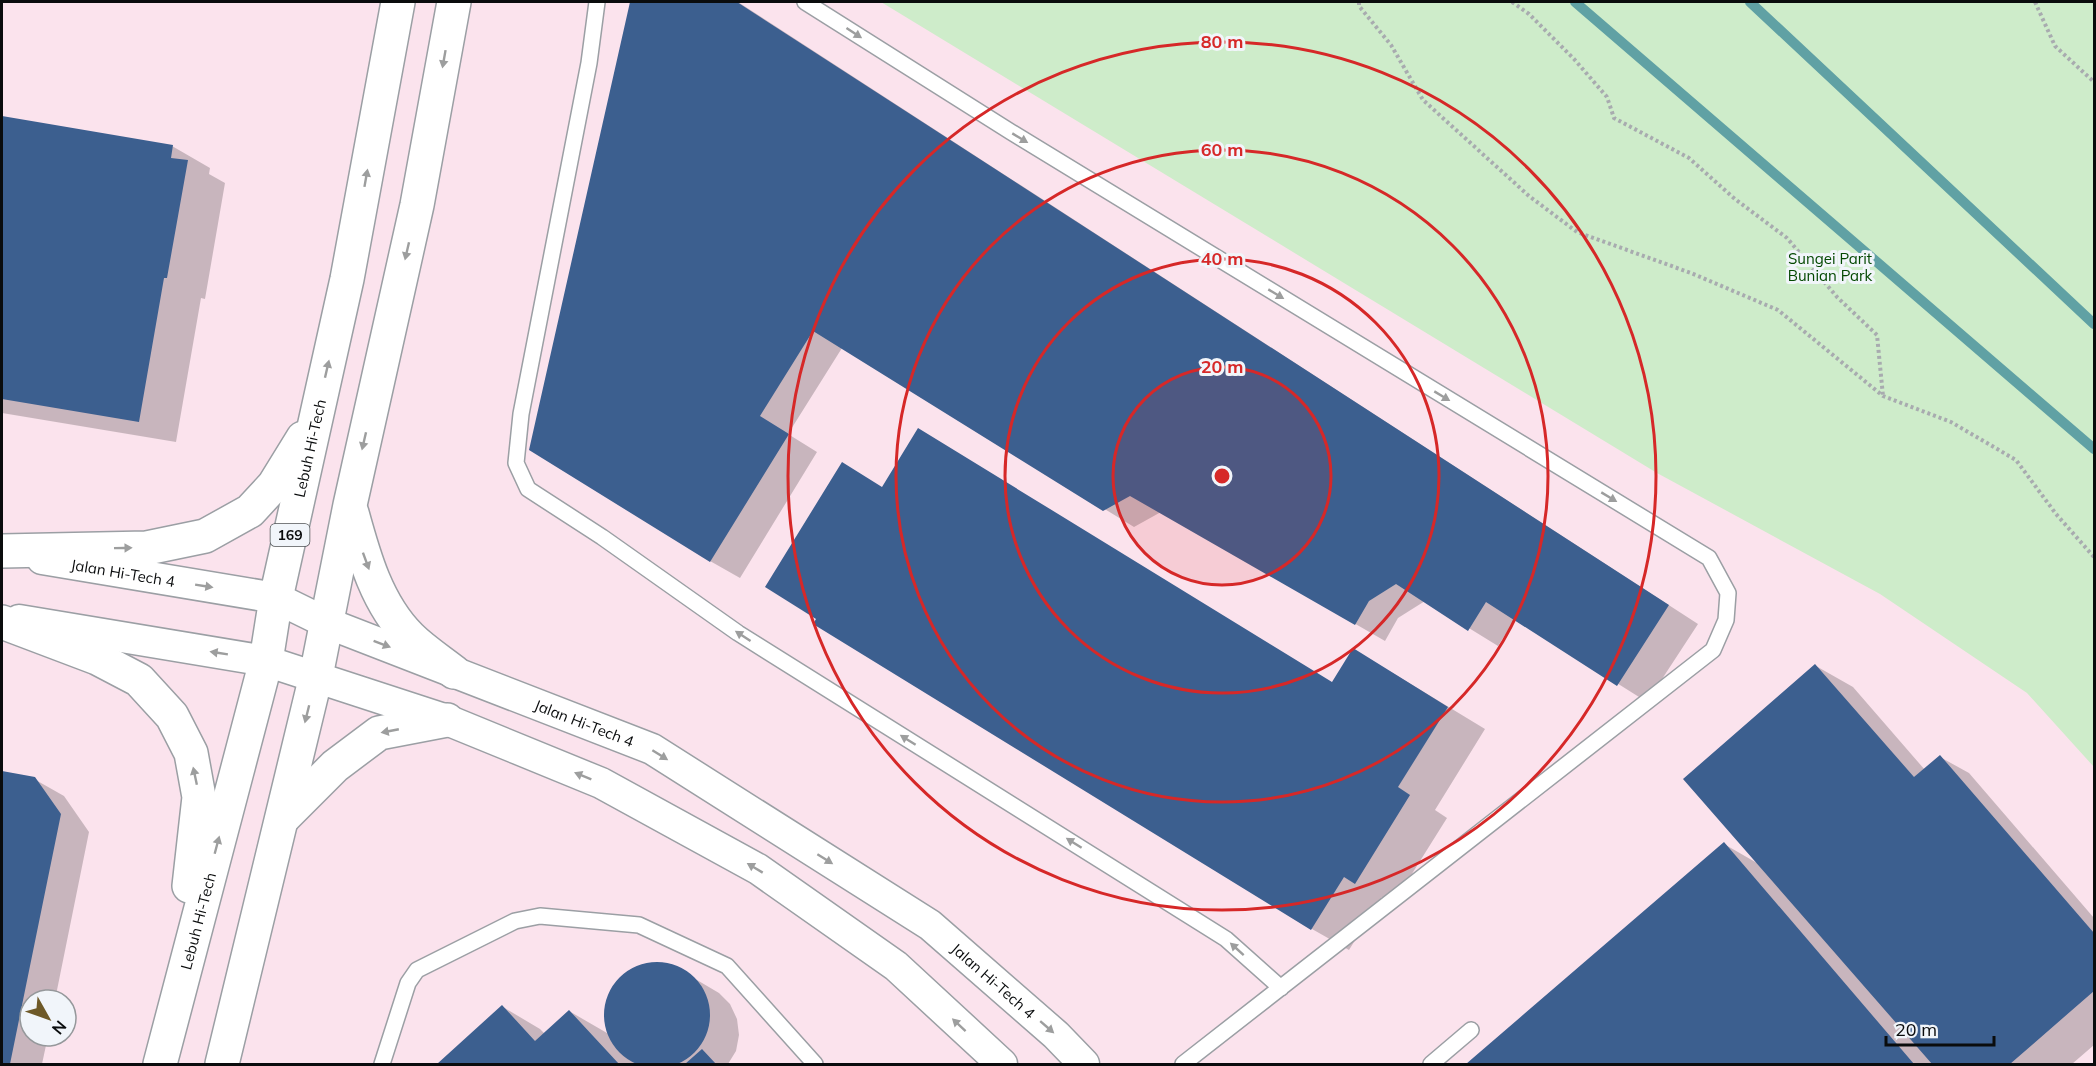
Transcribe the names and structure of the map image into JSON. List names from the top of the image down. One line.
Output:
{"streets":{"main road":["Lebuh Hi-Tech","169"],"street":["Jalan Hi-Tech 4"]},"crossings":[["Lebuh Hi-Tech","Jalan Hi-Tech 4"]],"parks":["Sungei Parit Bunian Park"],"scale_bar":"20 m","north":"bottom right","rings":["80 m","60 m","40 m","20 m"]}
